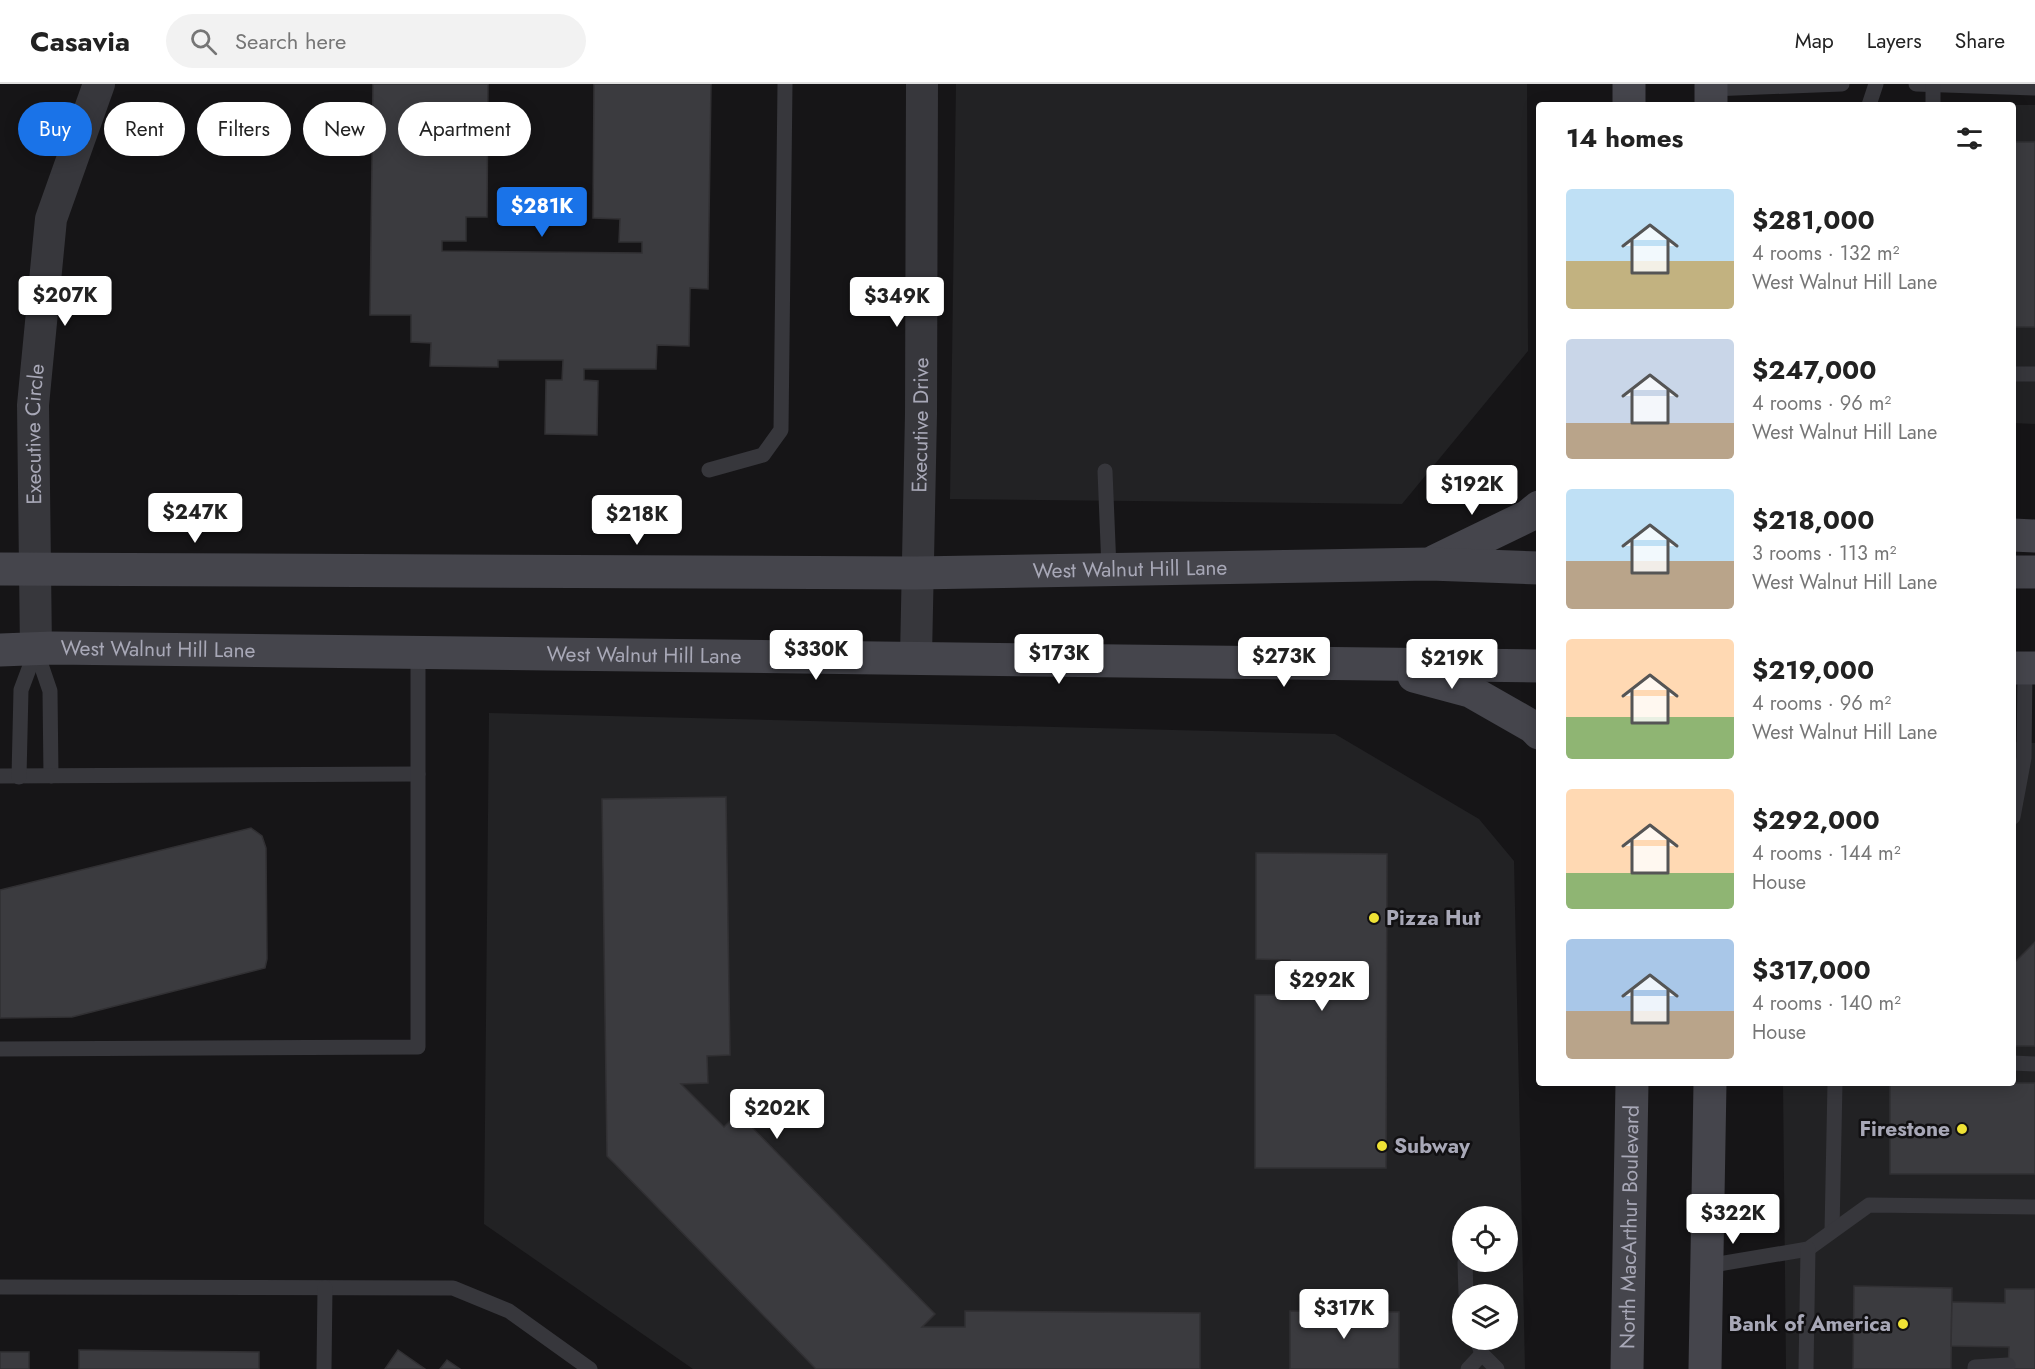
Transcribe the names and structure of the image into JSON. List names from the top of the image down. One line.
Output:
{"streets":{"main road":["West Walnut Hill Lane","North MacArthur Boulevard"],"street":["Executive Drive","Executive Circle"]},"crossings":[["Executive Drive","West Walnut Hill Lane"],["Executive Circle","West Walnut Hill Lane"]],"places":["Pizza Hut","Firestone","Subway","Bank of America"],"page":{"header":"Casavia","search":"Search here","nav":["Map","Layers","Share"],"chip":["Buy","Rent","Filters","New","Apartment"],"heading":"14 homes","list":[{"name":"$281,000","note":"4 rooms · 132 m² · West Walnut Hill Lane"},{"name":"$247,000","note":"4 rooms · 96 m² · West Walnut Hill Lane"},{"name":"$218,000","note":"3 rooms · 113 m² · West Walnut Hill Lane"},{"name":"$219,000","note":"4 rooms · 96 m² · West Walnut Hill Lane"},{"name":"$292,000","note":"4 rooms · 144 m² · House"},{"name":"$317,000","note":"4 rooms · 140 m² · House"}],"price":["$281K","$207K","$349K","$192K","$247K","$218K","$330K","$173K","$273K","$219K","$292K","$202K","$322K","$317K"]}}
